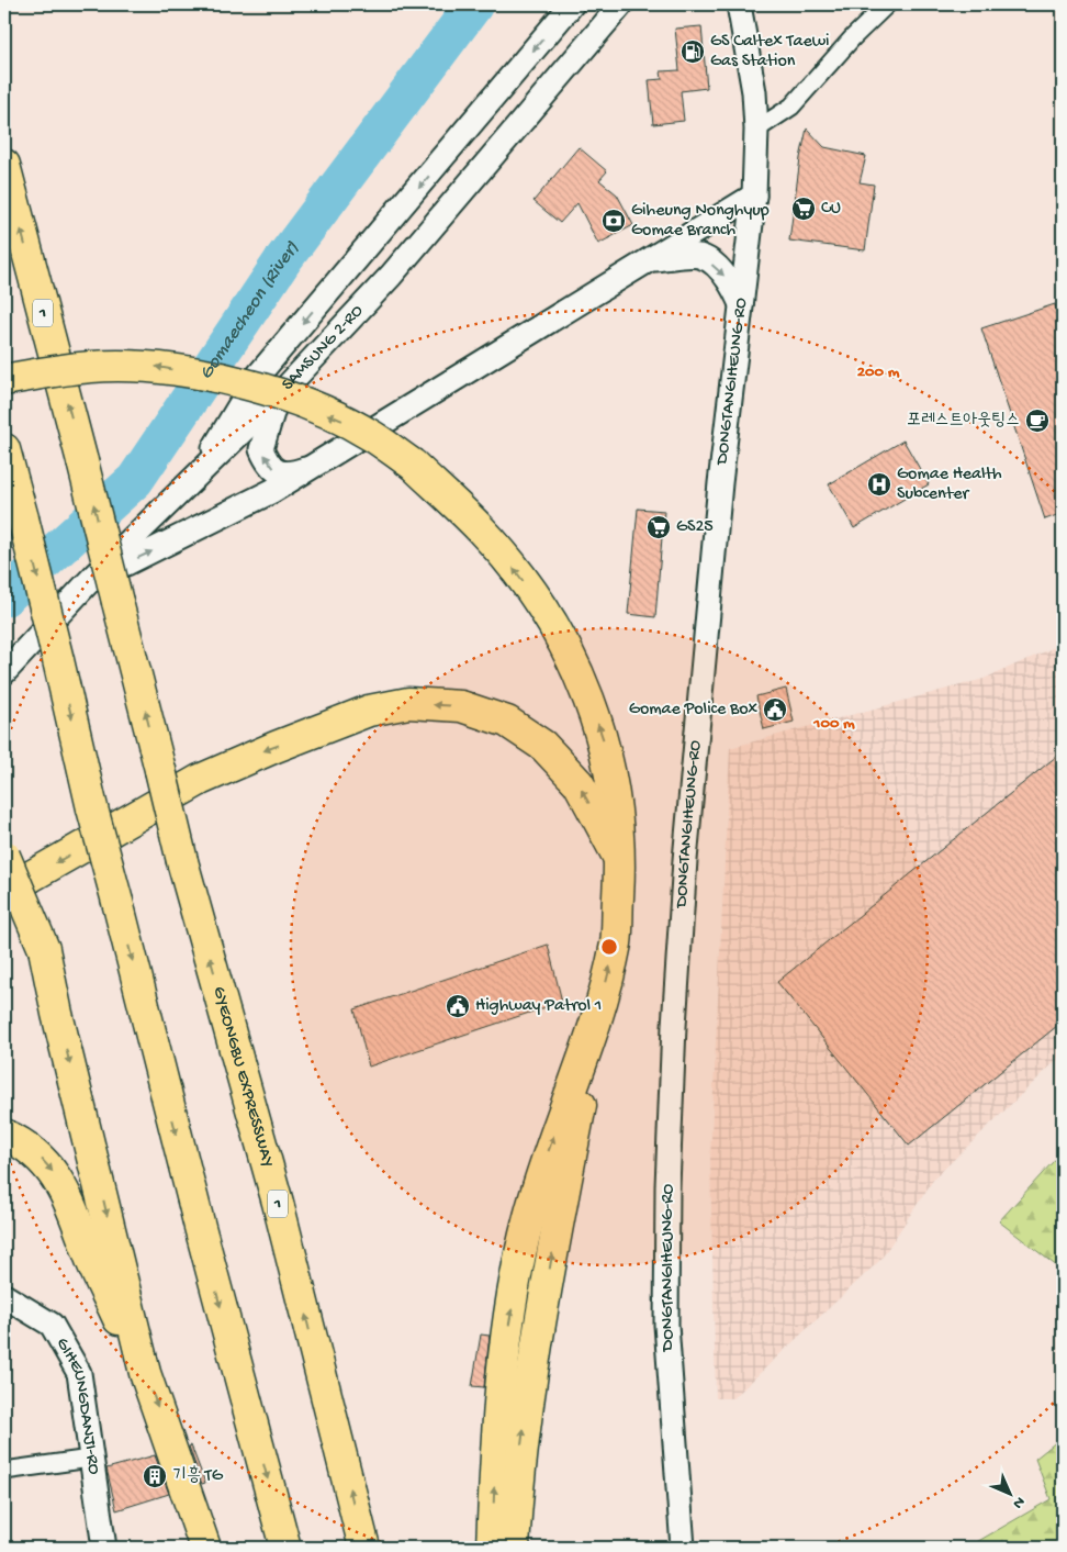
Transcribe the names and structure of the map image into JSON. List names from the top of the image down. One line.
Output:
{"streets":{"highway":["1","GYEONGBU EXPRESSWAY"],"main road":["SAMSUNG 2-RO","DONGTANGIHEUNG-RO","GIHEUNGDANJI-RO"]},"water":["Gomaecheon (River)"],"places":{"fuel station":["GS Caltex Taewi Gas Station"],"supermarket":["CU","GS25"],"bank":["Giheung Nonghyup Gomae Branch"],"cafe":["포레스트아웃팅스"],"hospital":["Gomae Health Subcenter"],"public building":["Gomae Police Box","Highway Patrol 1"],"building":["기흥 TG"]},"north":"bottom right","rings":["200 m","100 m"]}
